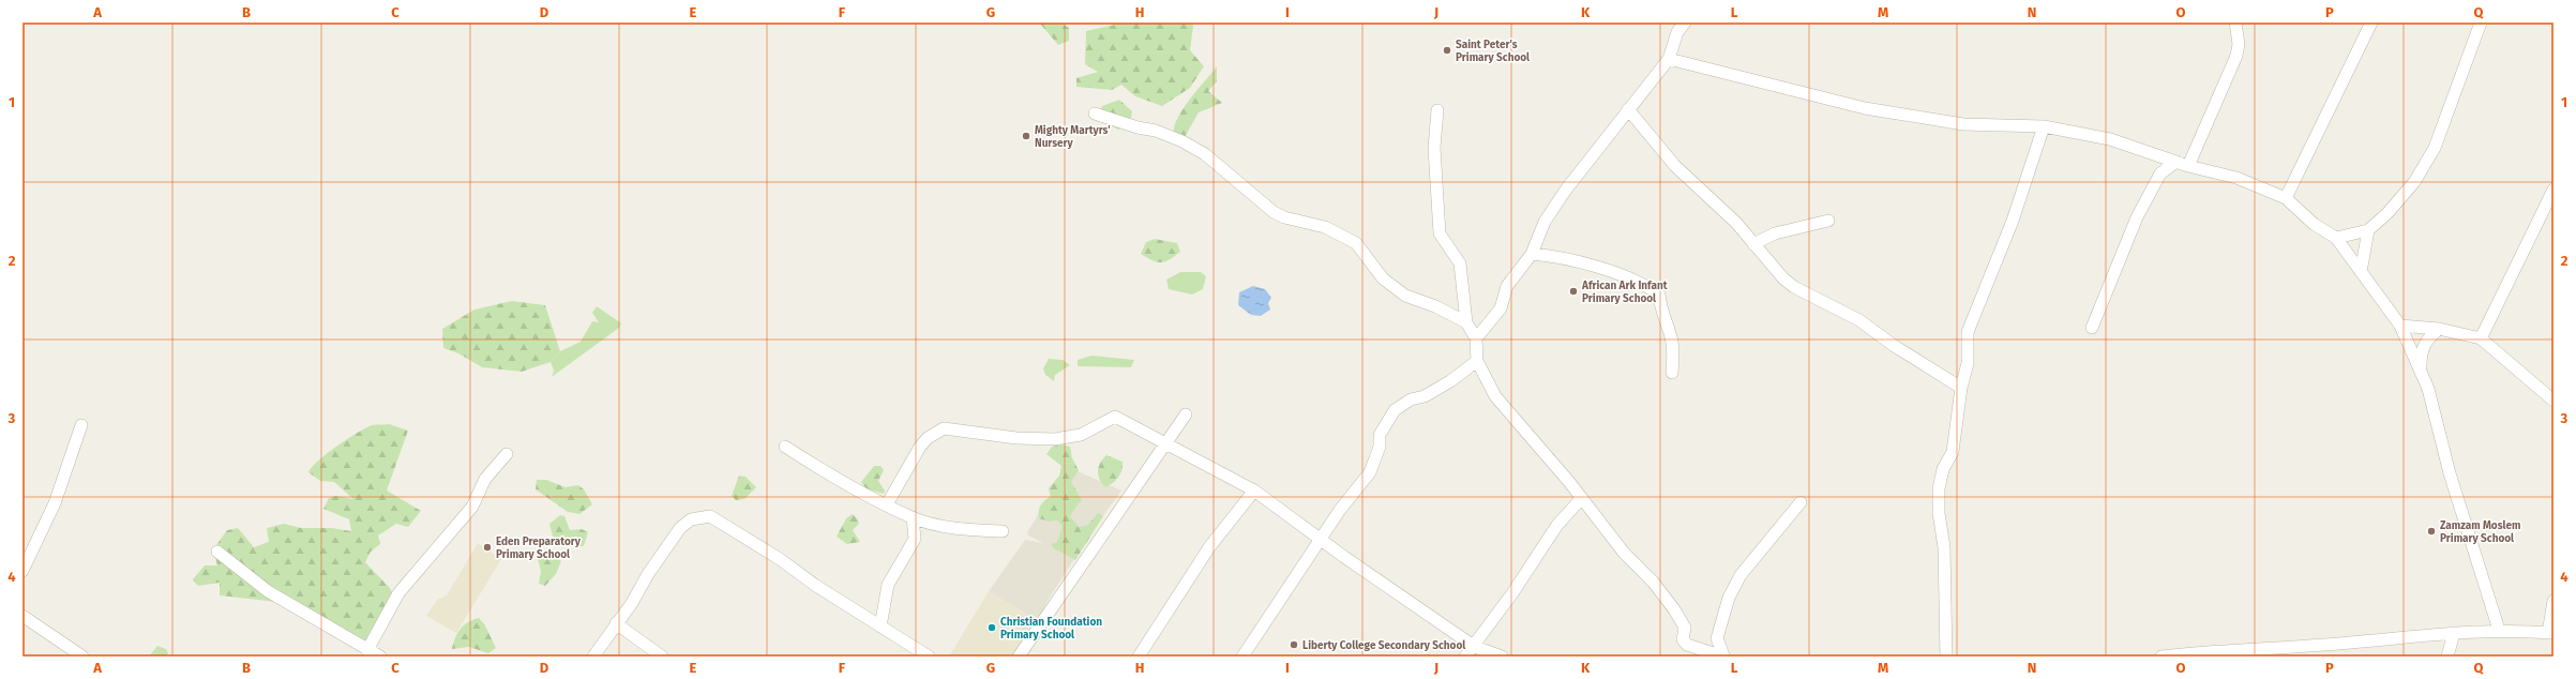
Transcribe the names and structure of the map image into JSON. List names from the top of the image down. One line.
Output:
{"places":["Saint Peter's Primary School","Mighty Martyrs' Nursery","African Ark Infant Primary School","Zamzam Moslem Primary School","Eden Preparatory Primary School","Christian Foundation Primary School","Liberty College Secondary School"],"grid":{"columns":["A","B","C","D","E","F","G","H","I","J","K","L","M","N","O","P","Q"],"rows":["1","2","3","4"]}}
